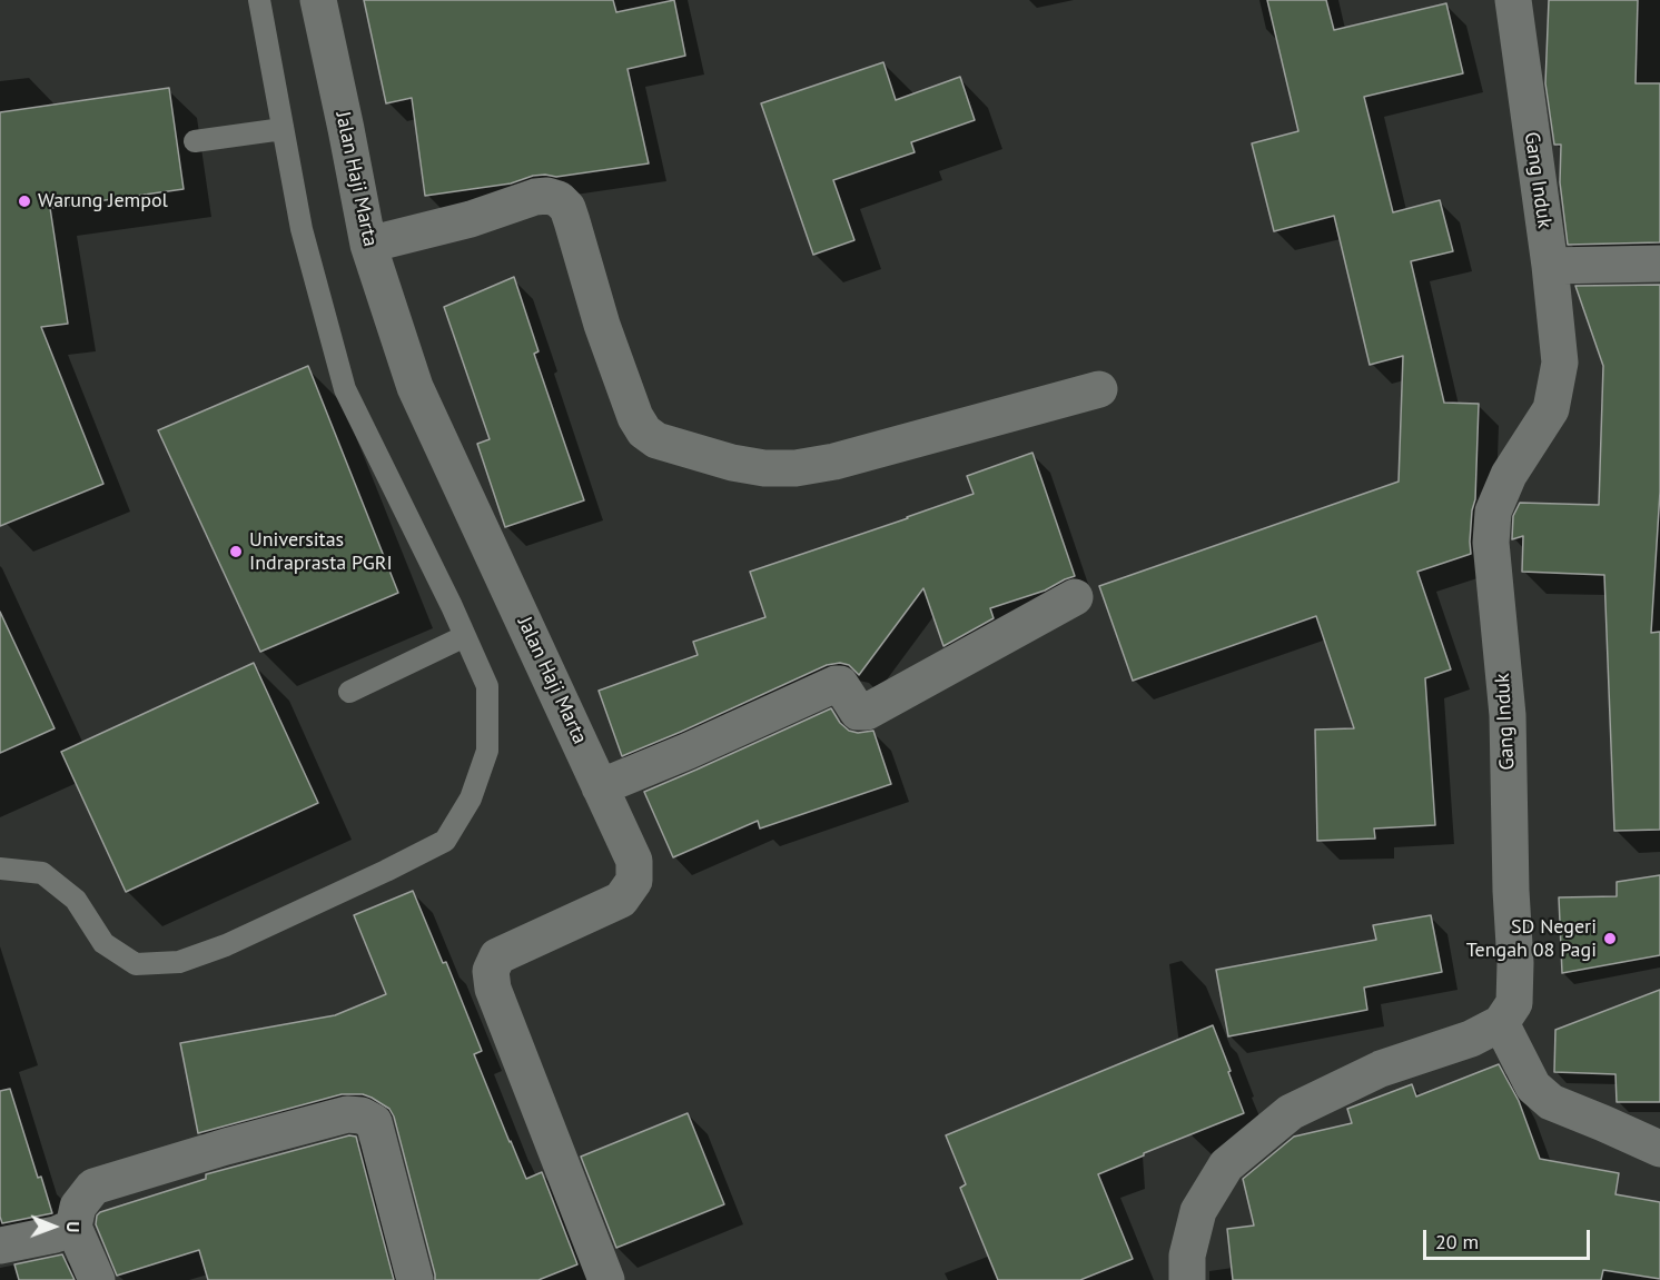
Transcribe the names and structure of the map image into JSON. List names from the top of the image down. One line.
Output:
{"streets":{"street":["Jalan Haji Marta","Gang Induk"]},"places":["Warung Jempol","Universitas Indraprasta PGRI","SD Negeri Tengah 08 Pagi"],"scale_bar":"20 m","north":"right"}
